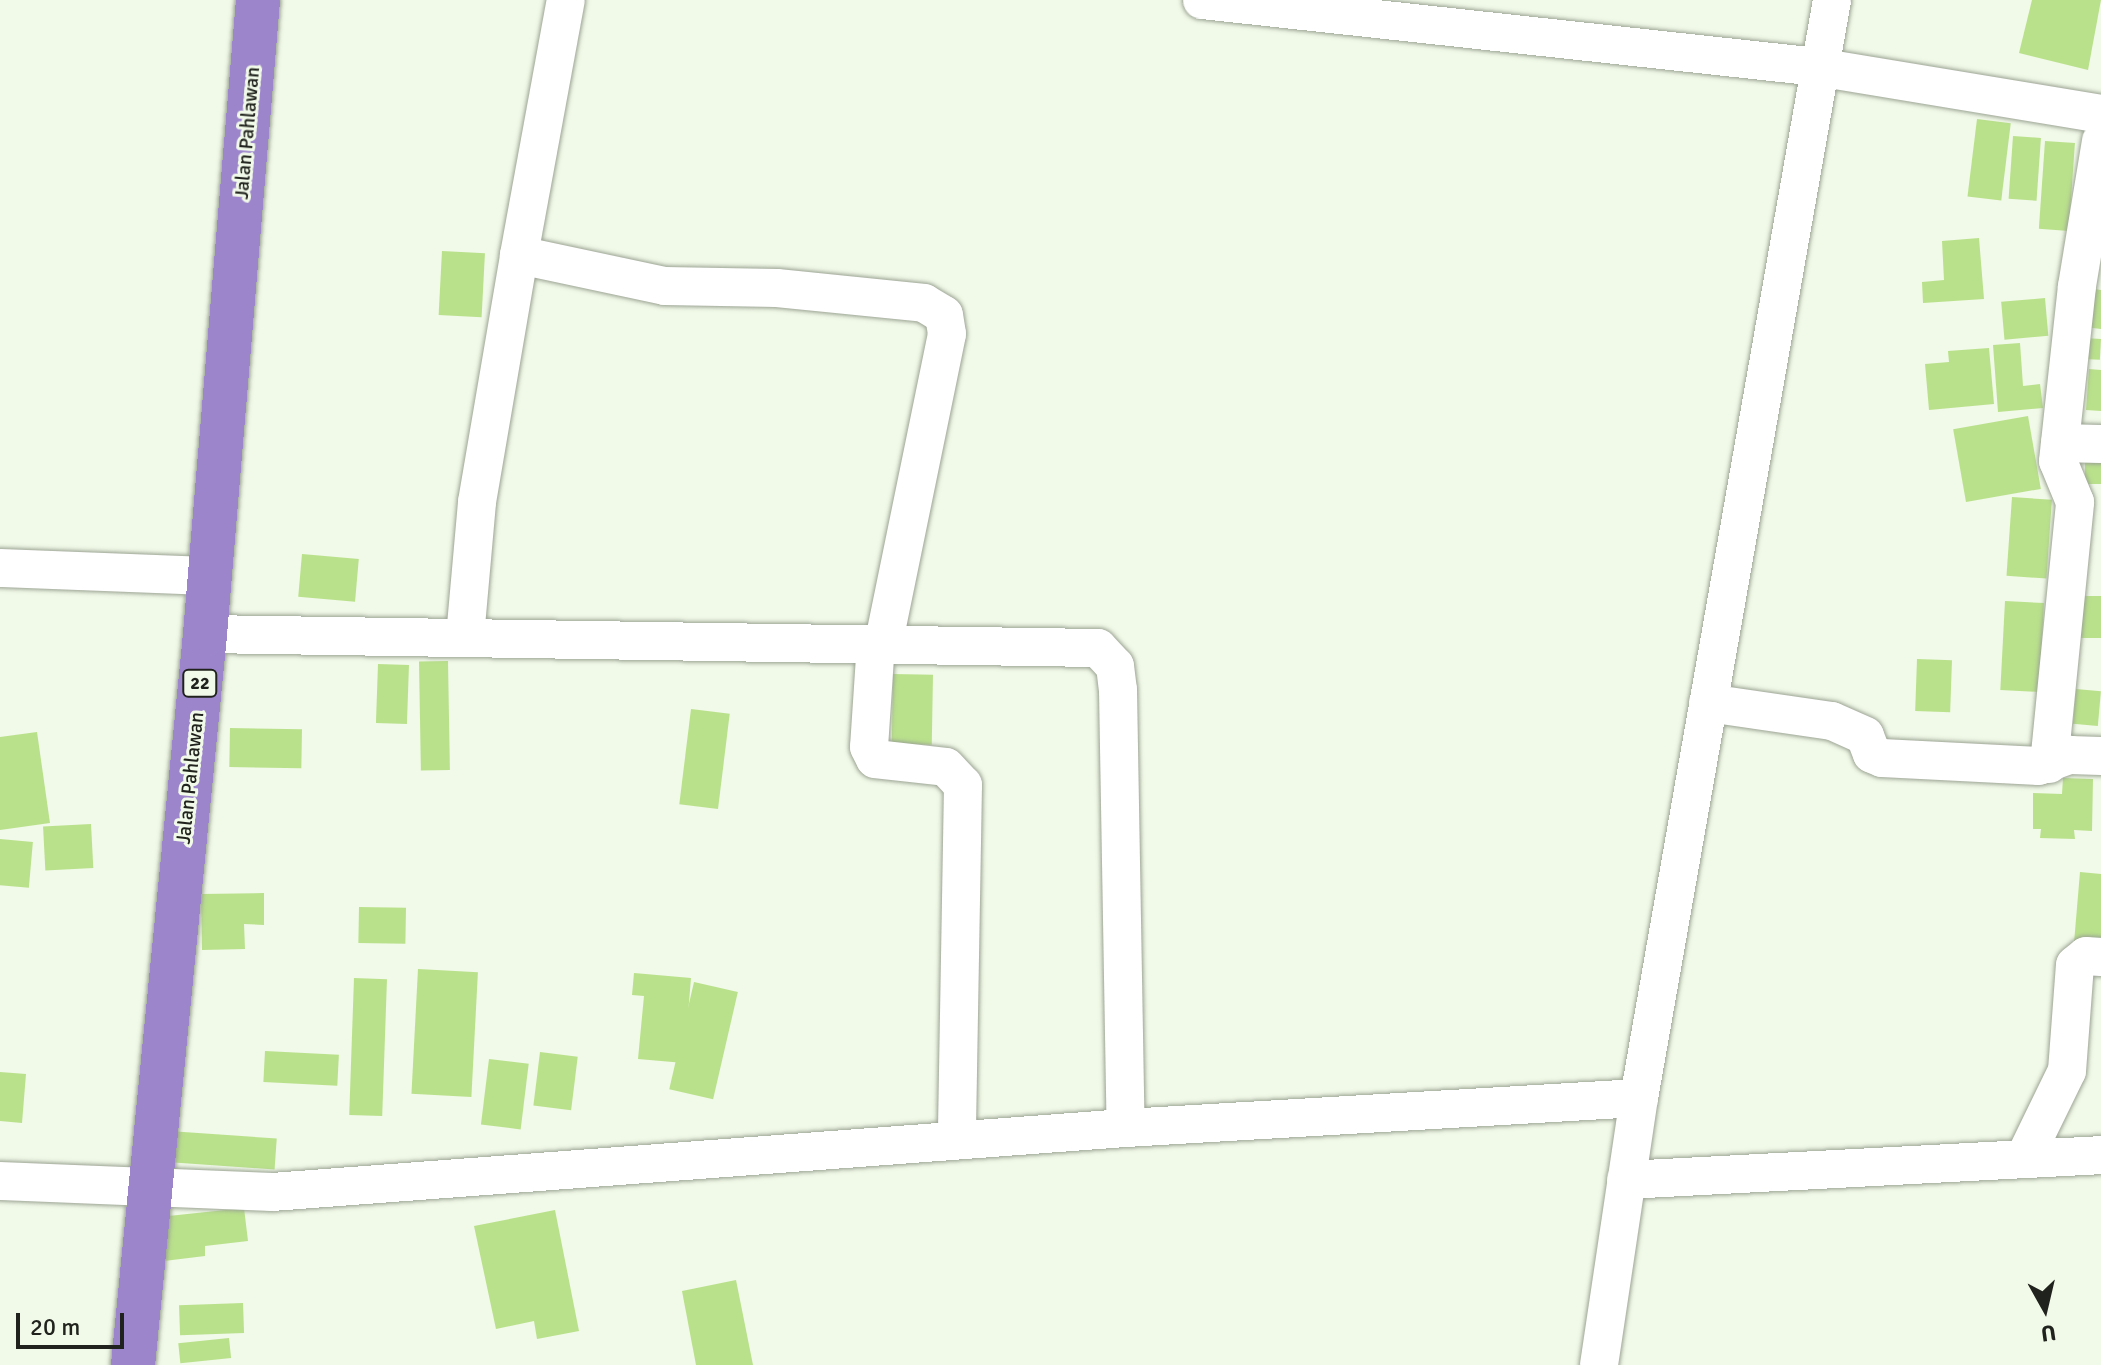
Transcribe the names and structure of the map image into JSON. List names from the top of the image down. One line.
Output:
{"streets":{"highway":["Jalan Pahlawan","22"]},"scale_bar":"20 m","north":"bottom"}
